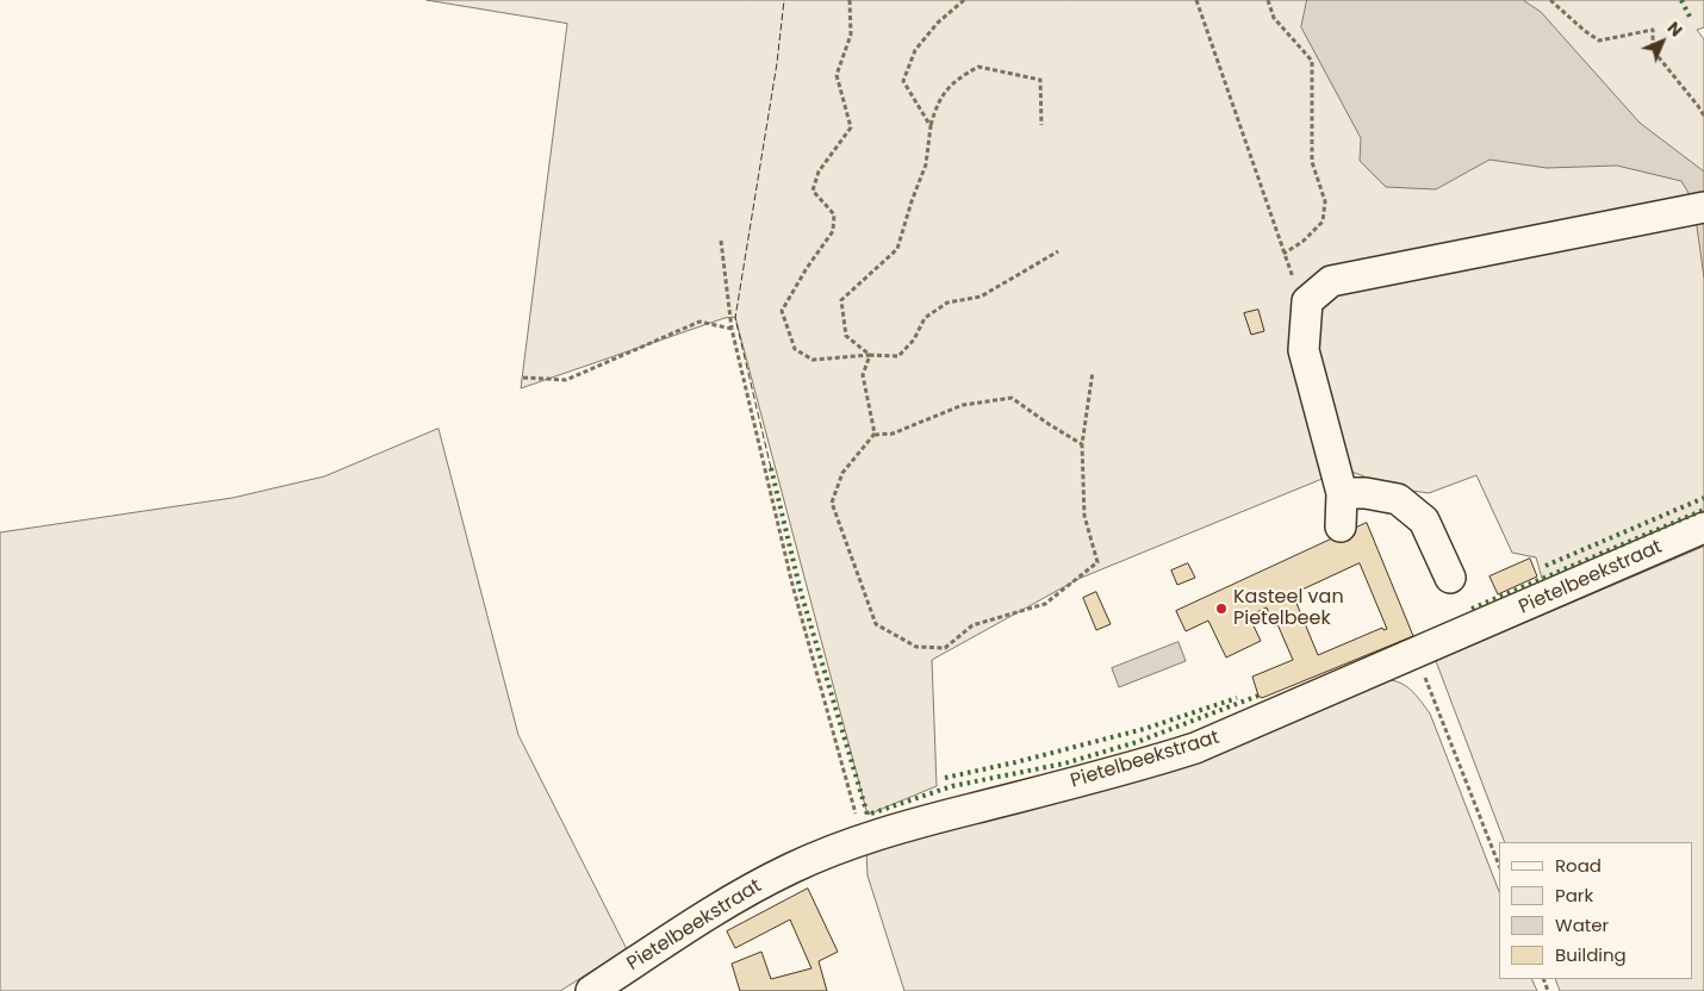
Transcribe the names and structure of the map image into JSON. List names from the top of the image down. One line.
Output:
{"streets":{"street":["Pietelbeekstraat"]},"places":["Kasteel van Pietelbeek"],"legend":["Road","Park","Water","Building"],"north":"top right"}
